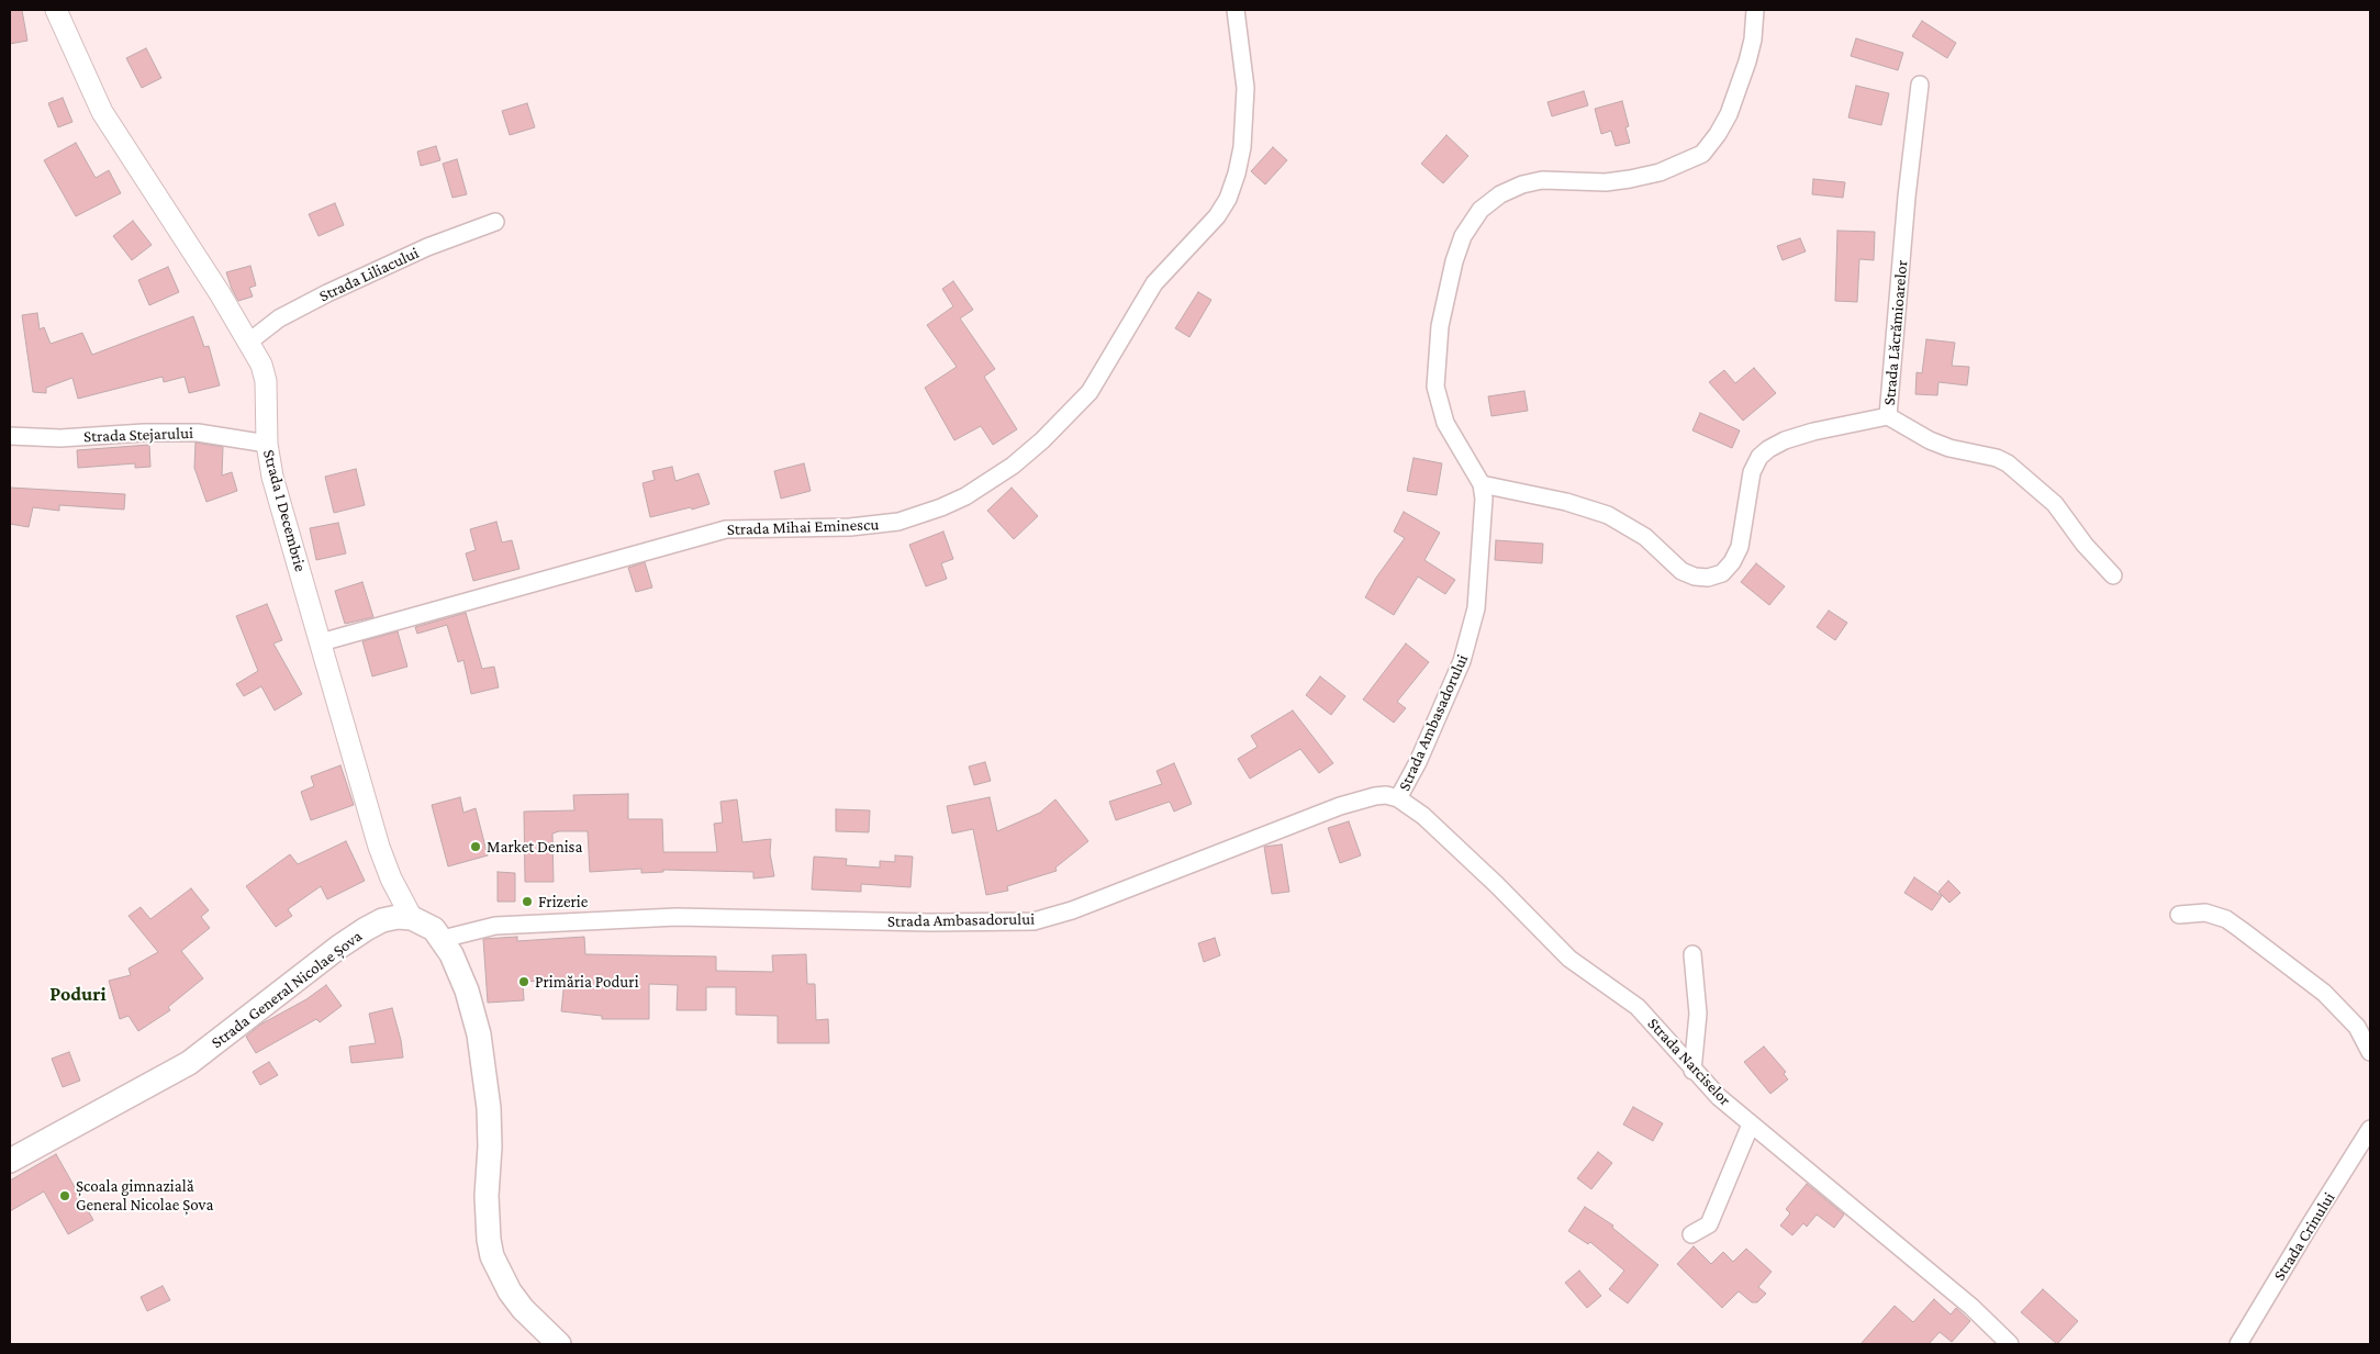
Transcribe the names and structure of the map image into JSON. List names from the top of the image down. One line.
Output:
{"streets":{"main road":["Strada General Nicolae Șova"],"street":["Strada Liliacului","Strada Lăcrămioarelor","Strada Stejarului","Strada 1 Decembrie","Strada Mihai Eminescu","Strada Ambasadorului","Strada Narciselor","Strada Crinului"]},"crossings":[["Strada Liliacului","Strada 1 Decembrie"],["Strada Lăcrămioarelor","Strada Ambasadorului"],["Strada Stejarului","Strada 1 Decembrie"],["Strada 1 Decembrie","Strada Mihai Eminescu"],["Strada 1 Decembrie","Strada General Nicolae Șova"],["Strada Ambasadorului","Strada Narciselor"]],"districts":["Poduri"],"places":["Market Denisa","Frizerie","Primăria Poduri","Școala gimnazială General Nicolae Șova"]}
